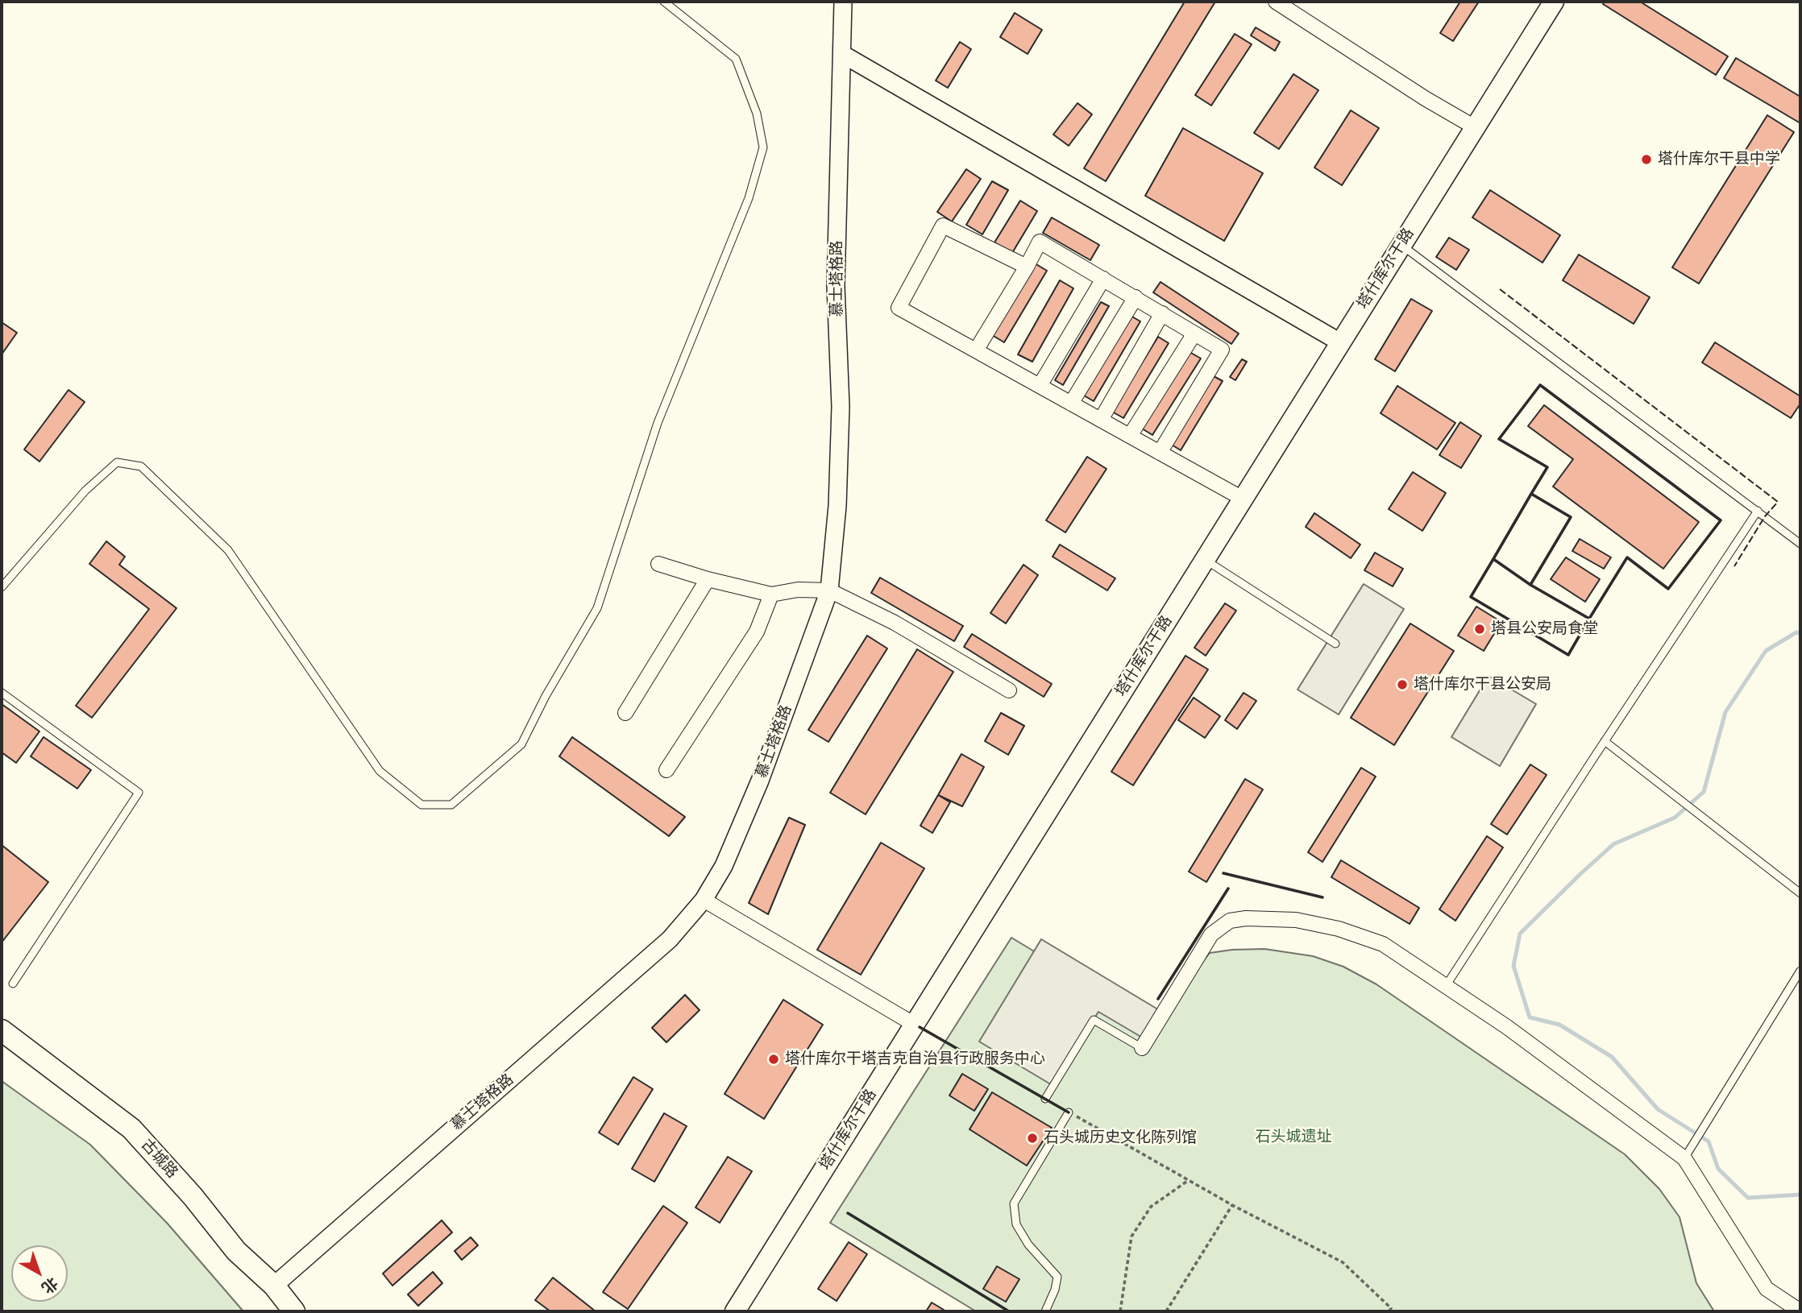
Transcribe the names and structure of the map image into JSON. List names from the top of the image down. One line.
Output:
{"streets":{"main road":["塔什库尔干路","古城路"],"street":["慕士塔格路"]},"crossings":[["慕士塔格路","古城路"]],"parks":["石头城遗址"],"places":["塔什库尔干县中学","塔县公安局食堂","塔什库尔干县公安局","塔什库尔干塔吉克自治县行政服务中心","石头城历史文化陈列馆"],"north":"bottom right"}
